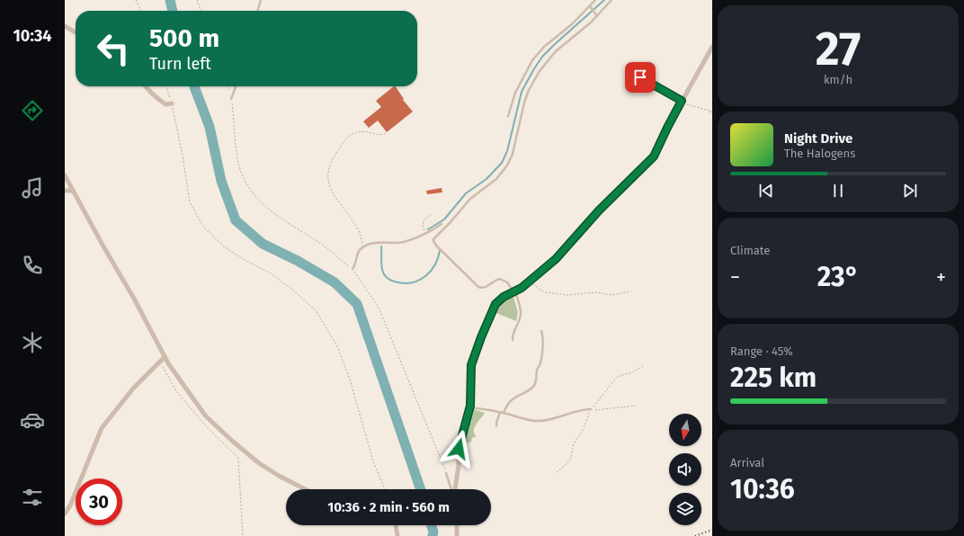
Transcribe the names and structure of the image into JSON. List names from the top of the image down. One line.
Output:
{"north":"bottom","page":{"tabs":"10:34","tile":[["27","km/h"],"Climate",["Range · 45%","225 km"],["Arrival","10:36"]],"turn":["500 m","Turn left"],"song":["Night Drive","The Halogens"],"heat":["−","23°","+"],"limit":"30","trip":"10:36 · 2 min · 560 m"}}
